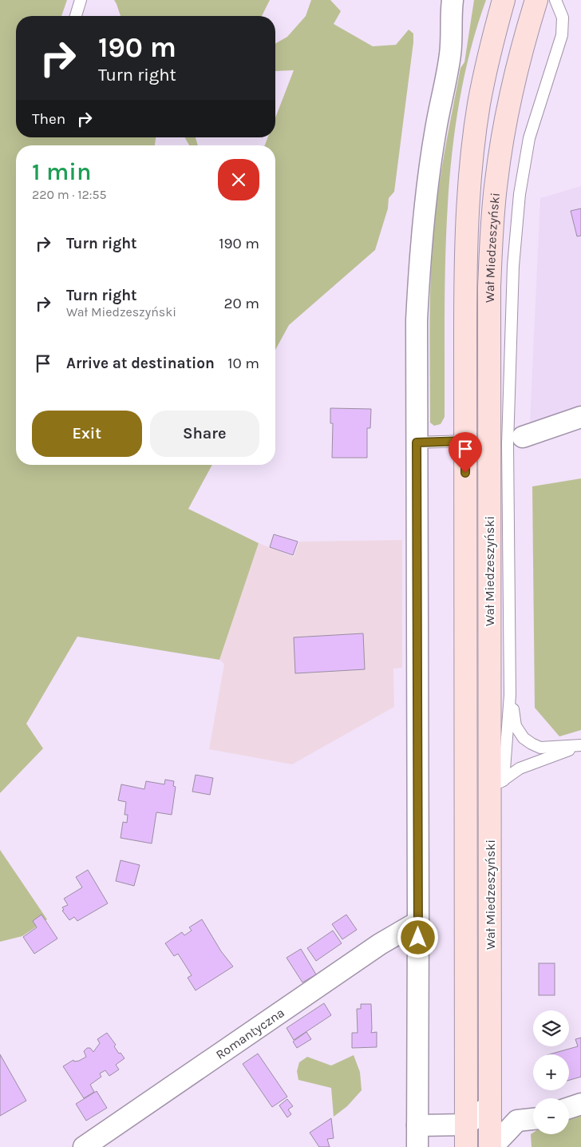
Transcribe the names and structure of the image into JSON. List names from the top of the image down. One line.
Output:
{"streets":{"main road":["Wał Miedzeszyński"],"street":["Romantyczna"]},"page":{"turn":["190 m","Turn right"],"then":"Then","heading":["1 min","220 m · 12:55"],"list":[{"name":"Turn right","value":"190 m"},{"name":"Turn right","note":"Wał Miedzeszyński","value":"20 m"},{"name":"Arrive at destination","value":"10 m"}],"buttons":["Exit","Share"],"map_buttons":["+","−"]}}
